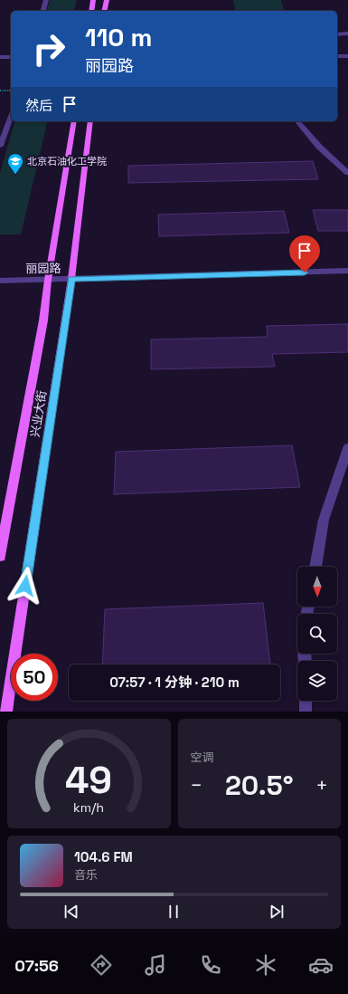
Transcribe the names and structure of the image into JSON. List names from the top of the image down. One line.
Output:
{"streets":{"main road":["兴业大街"],"street":["丽园路"]},"crossings":[["丽园路","兴业大街"]],"places":{"school or university":["北京石油化工学院"]},"north":"bottom","page":{"turn":["110 m","丽园路"],"then":"然后","limit":"50","trip":"07:57 · 1 分钟 · 210 m","tile":"空调","heat":["−","20.5°","+"],"song":["104.6 FM","音乐"],"tabs":"07:56","gauge":["49","km/h"]}}
